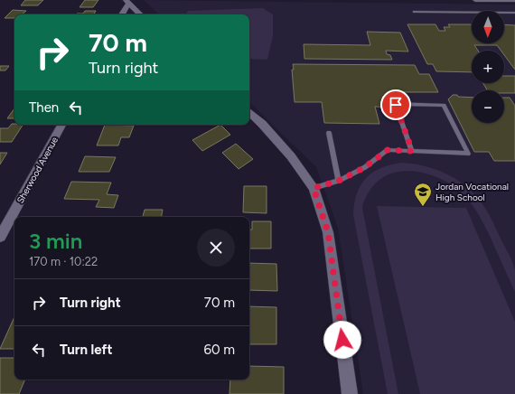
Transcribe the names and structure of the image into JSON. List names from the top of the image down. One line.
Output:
{"streets":{"street":["Sherwood Avenue"]},"places":{"school or university":["Jordan Vocational High School"]},"north":"bottom","page":{"map_buttons":["+","−"],"turn":["70 m","Turn right"],"then":"Then","heading":["3 min","170 m · 10:22"],"list":[{"name":"Turn right","value":"70 m"},{"name":"Turn left","value":"60 m"}]}}
